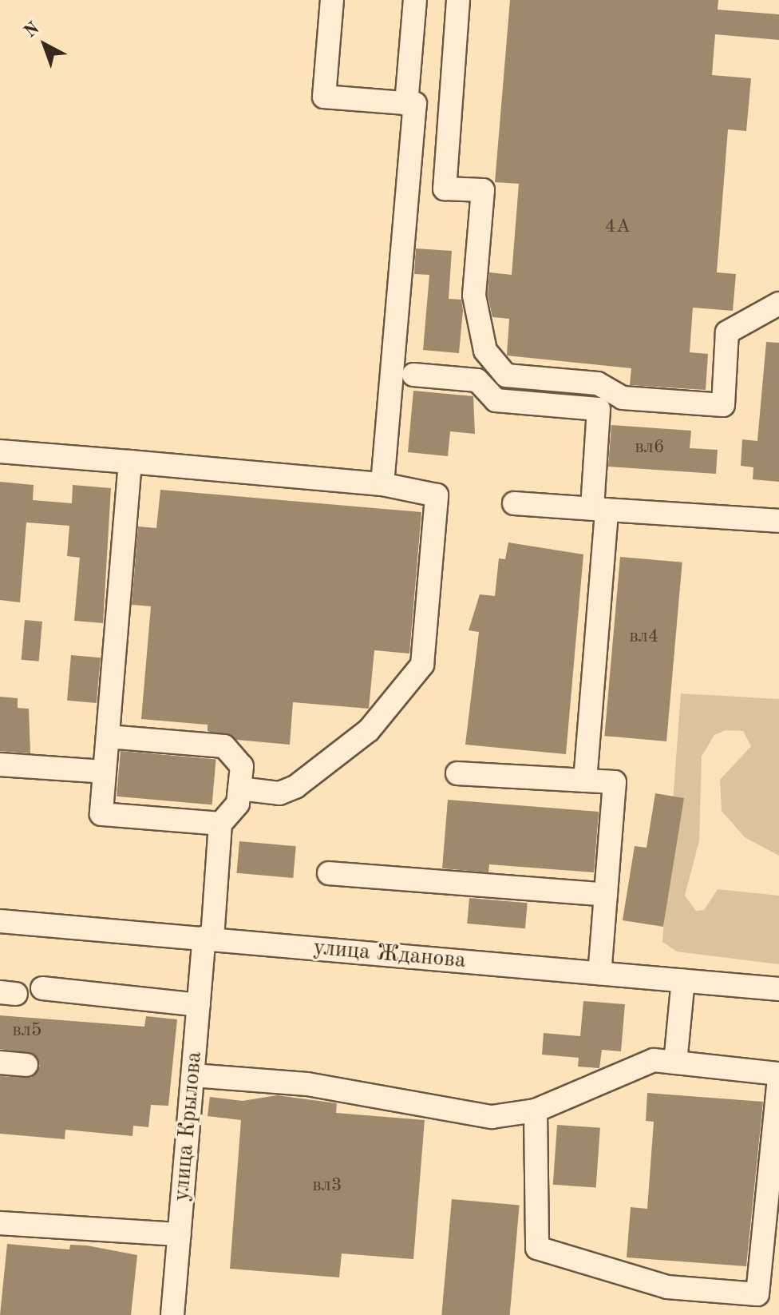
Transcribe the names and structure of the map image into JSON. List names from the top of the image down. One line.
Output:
{"streets":{"street":["улица Жданова","улица Крылова"]},"crossings":[["улица Жданова","улица Крылова"]],"house_numbers":["4А","вл6","вл4","вл5","вл3"],"north":"top left"}
